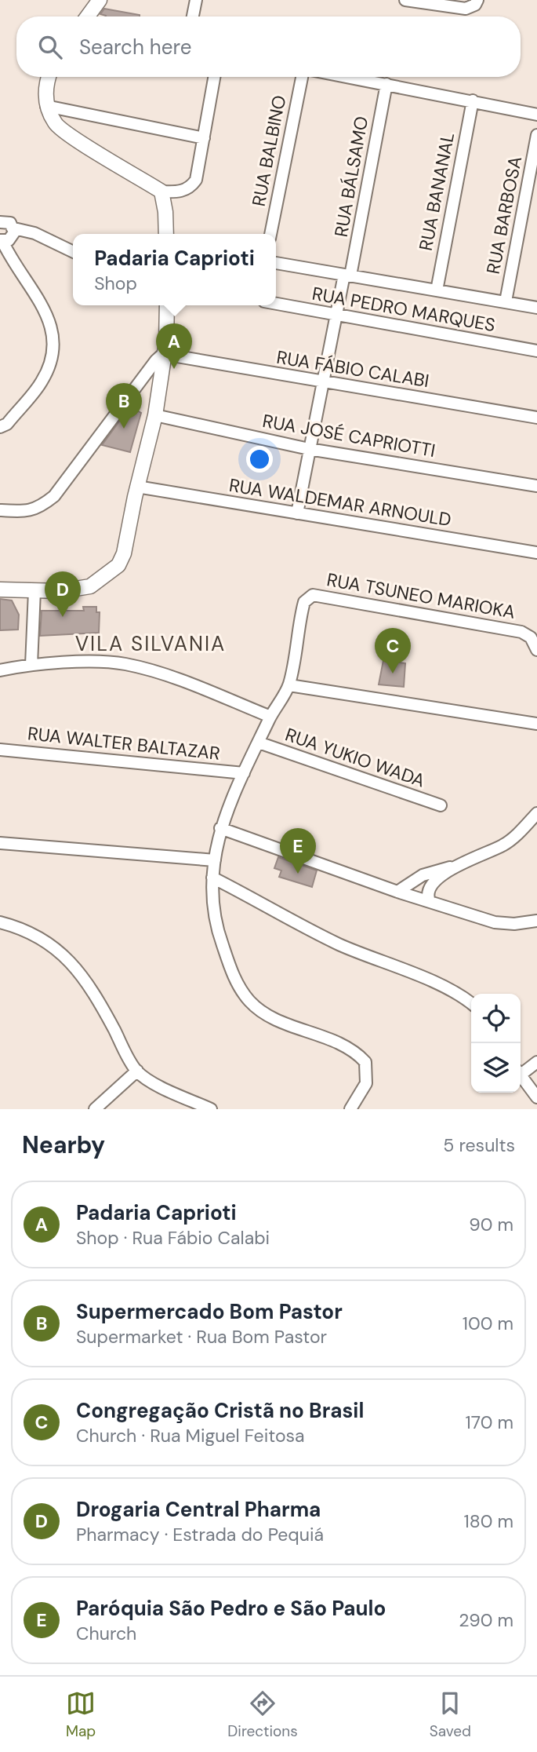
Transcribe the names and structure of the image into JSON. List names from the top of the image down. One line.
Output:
{"streets":{"street":["RUA BALBINO","RUA BÁLSAMO","RUA BANANAL","RUA BARBOSA","RUA PEDRO MARQUES","RUA FÁBIO CALABI","RUA JOSÉ CAPRIOTTI","RUA WALDEMAR ARNOULD","RUA TSUNEO MARIOKA","RUA WALTER BALTAZAR","RUA YUKIO WADA"]},"crossings":[["RUA BÁLSAMO","RUA PEDRO MARQUES"],["RUA BÁLSAMO","RUA FÁBIO CALABI"],["RUA BÁLSAMO","RUA JOSÉ CAPRIOTTI"],["RUA BÁLSAMO","RUA WALDEMAR ARNOULD"]],"districts":["VILA SILVANIA"],"page":{"search":"Search here","popup":["Padaria Caprioti","Shop"],"pins":["A","B","D","C","E"],"heading":["Nearby","5 results"],"list":[{"mark":"A","name":"Padaria Caprioti","note":"Shop · Rua Fábio Calabi","value":"90 m"},{"mark":"B","name":"Supermercado Bom Pastor","note":"Supermarket · Rua Bom Pastor","value":"100 m"},{"mark":"C","name":"Congregação Cristã no Brasil","note":"Church · Rua Miguel Feitosa","value":"170 m"},{"mark":"D","name":"Drogaria Central Pharma","note":"Pharmacy · Estrada do Pequiá","value":"180 m"},{"mark":"E","name":"Paróquia São Pedro e São Paulo","note":"Church","value":"290 m"}],"nav":["Map","Directions","Saved"]}}
